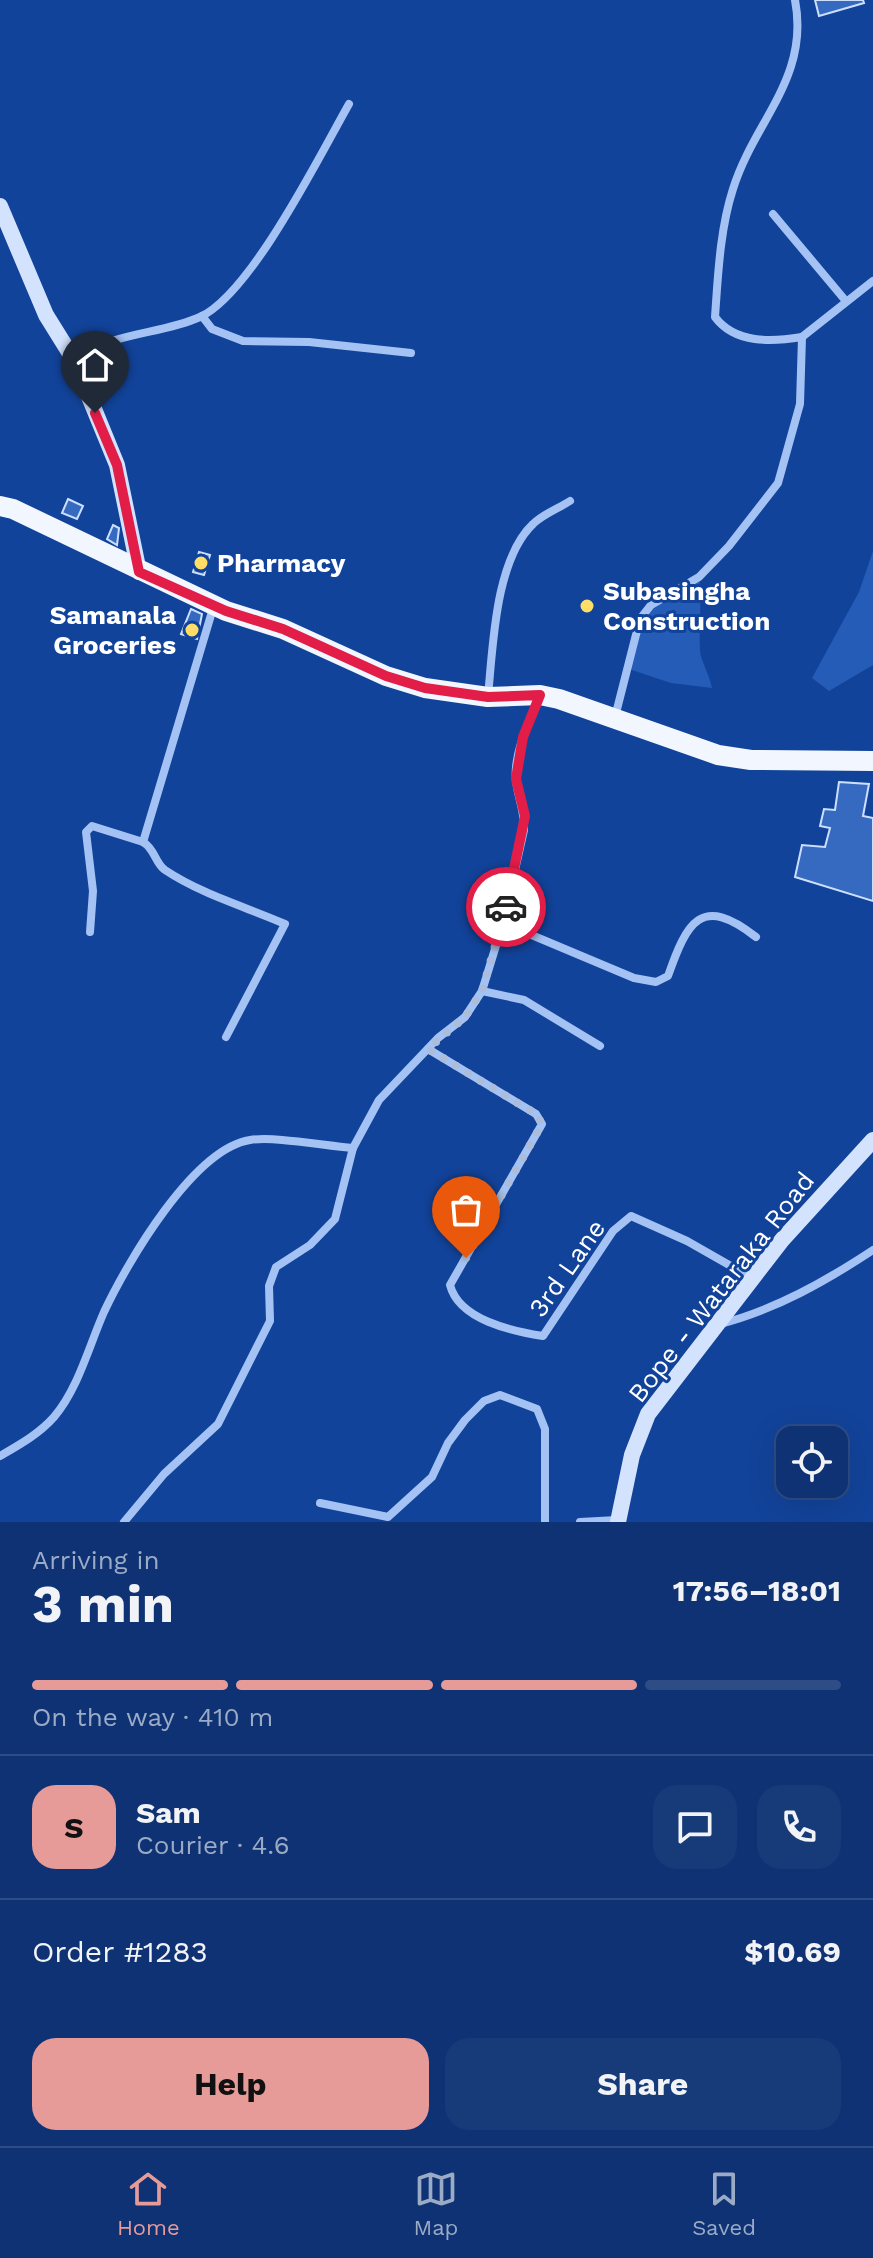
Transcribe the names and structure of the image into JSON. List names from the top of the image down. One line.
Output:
{"streets":{"street":["3rd Lane","Bope - Wataraka Road"]},"crossings":[["3rd Lane","Bope - Wataraka Road"]],"places":["Pharmacy","Subasingha Construction","Samanala Groceries"],"page":{"heading":["3 min","Arriving in","17:56–18:01"],"panel":["Sam","Courier · 4.6","Order #1283","$10.69"],"bar":"On the way · 410 m","round":"S","buttons":["Help","Share"],"tabs":["Home","Map","Saved"]}}
